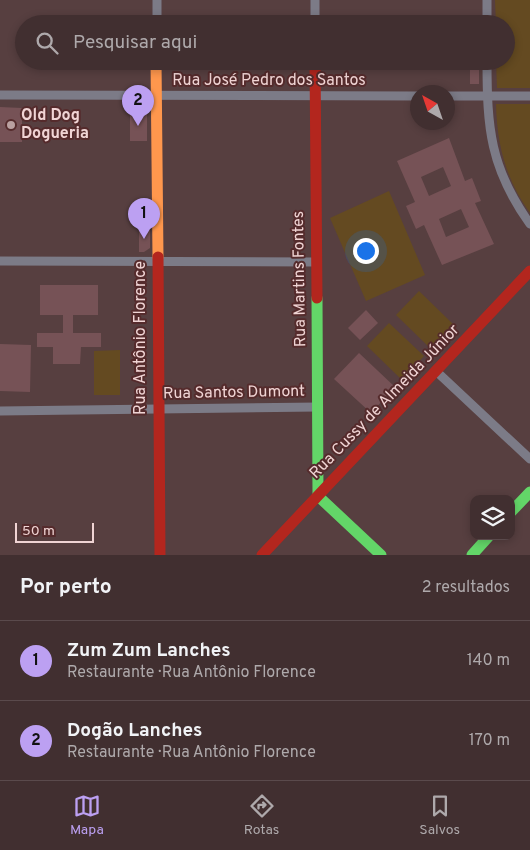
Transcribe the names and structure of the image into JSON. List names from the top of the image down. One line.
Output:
{"streets":{"street":["Rua José Pedro dos Santos","Rua Martins Fontes","Rua Antônio Florence","Rua Santos Dumont","Rua Cussy de Almeida Júnior"]},"crossings":[["Rua José Pedro dos Santos","Rua Martins Fontes"],["Rua José Pedro dos Santos","Rua Antônio Florence"],["Rua Martins Fontes","Rua Santos Dumont"],["Rua Martins Fontes","Rua Cussy de Almeida Júnior"],["Rua Antônio Florence","Rua Santos Dumont"]],"places":["Old Dog Dogueria"],"scale_bar":"50 m","north":"top left","page":{"search":"Pesquisar aqui","pins":["2","1"],"scale":"50 m","heading":["Por perto","2 resultados"],"list":[{"mark":"1","name":"Zum Zum Lanches","note":"Restaurante · Rua Antônio Florence","value":"140 m"},{"mark":"2","name":"Dogão Lanches","note":"Restaurante · Rua Antônio Florence","value":"170 m"}],"nav":["Mapa","Rotas","Salvos"]}}
